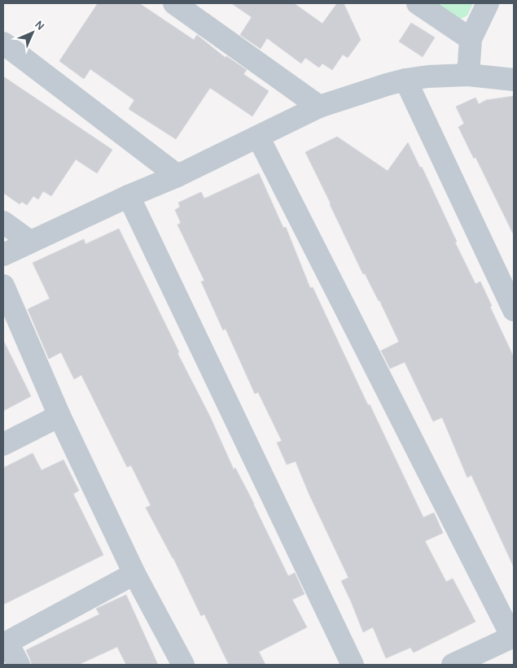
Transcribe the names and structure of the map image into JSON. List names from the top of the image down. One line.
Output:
{"north":"top right"}
